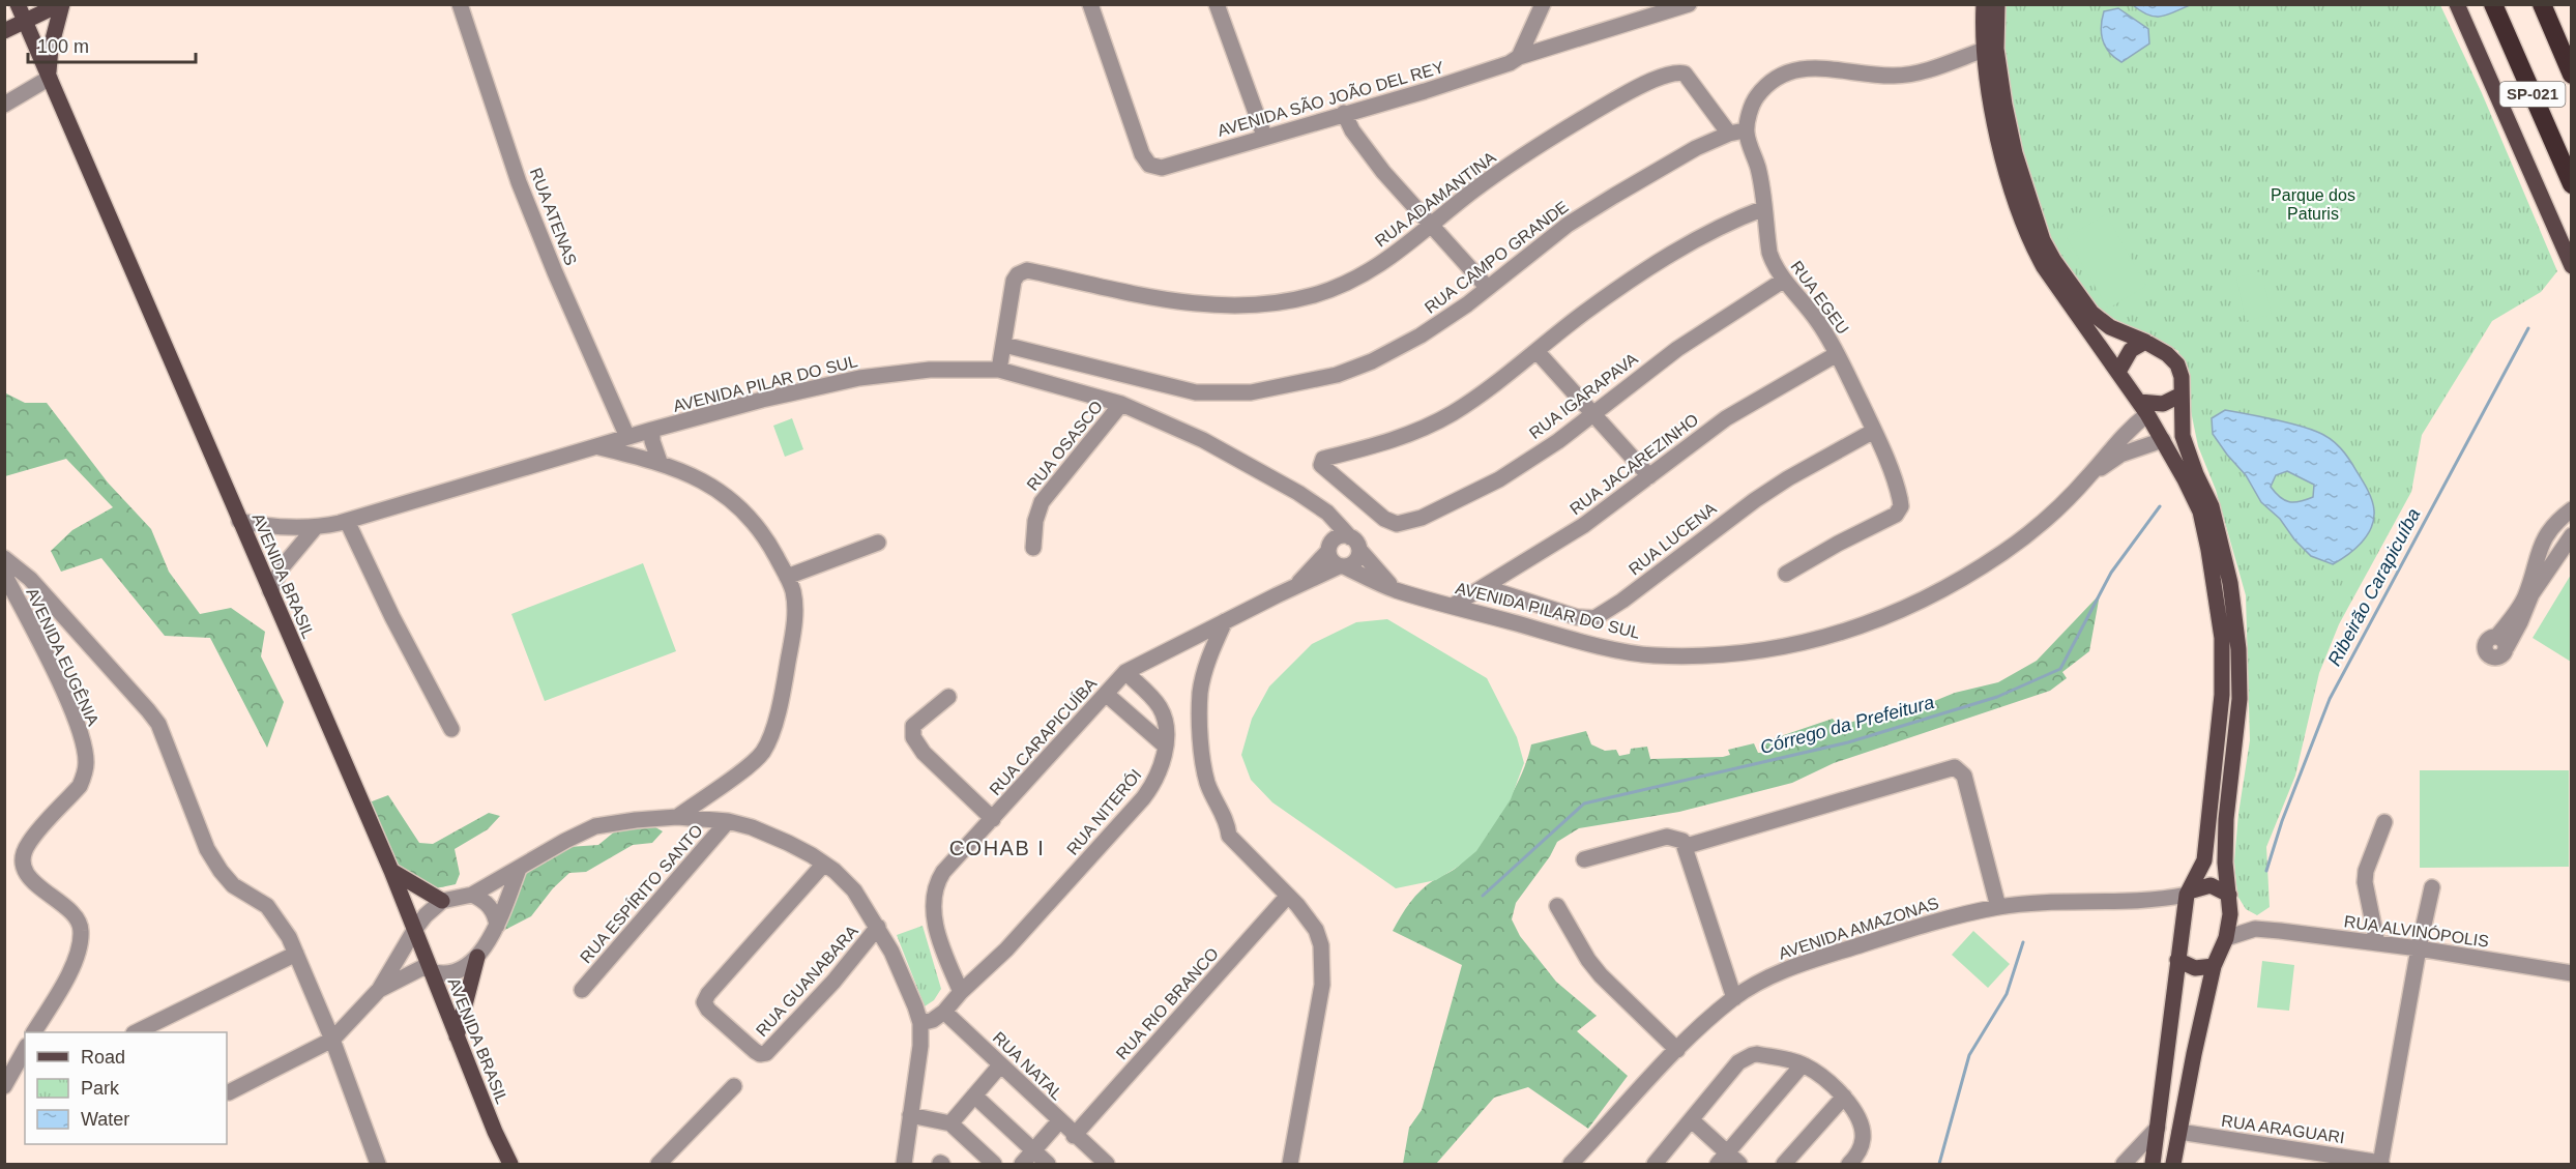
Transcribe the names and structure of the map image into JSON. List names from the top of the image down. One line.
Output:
{"streets":{"highway":["SP-021"],"main road":["AVENIDA BRASIL"],"street":["AVENIDA SÃO JOÃO DEL REY","RUA ADAMANTINA","RUA ATENAS","RUA CAMPO GRANDE","RUA EGEU","AVENIDA PILAR DO SUL","RUA IGARAPAVA","RUA OSASCO","RUA JACAREZINHO","RUA LUCENA","AVENIDA EUGÊNIA","RUA CARAPICUÍBA","RUA NITERÓI","RUA ESPÍRITO SANTO","AVENIDA AMAZONAS","RUA ALVINÓPOLIS","RUA GUANABARA","RUA RIO BRANCO","RUA NATAL","RUA ARAGUARI"]},"crossings":[["RUA ADAMANTINA","RUA CAMPO GRANDE"],["RUA ATENAS","AVENIDA PILAR DO SUL"],["RUA CAMPO GRANDE","RUA EGEU"],["RUA EGEU","RUA IGARAPAVA"],["RUA EGEU","RUA JACAREZINHO"],["RUA EGEU","RUA LUCENA"],["AVENIDA PILAR DO SUL","RUA OSASCO"],["AVENIDA PILAR DO SUL","RUA JACAREZINHO"],["AVENIDA PILAR DO SUL","AVENIDA BRASIL"],["AVENIDA PILAR DO SUL","RUA CARAPICUÍBA"],["RUA JACAREZINHO","RUA LUCENA"],["RUA CARAPICUÍBA","RUA NITERÓI"],["RUA NITERÓI","RUA NATAL"],["RUA RIO BRANCO","RUA NATAL"]],"districts":["COHAB I"],"water":["Ribeirão Carapicuíba","Córrego da Prefeitura"],"parks":["Parque dos Paturis"],"legend":["Road","Park","Water"],"scale_bar":"100 m"}
